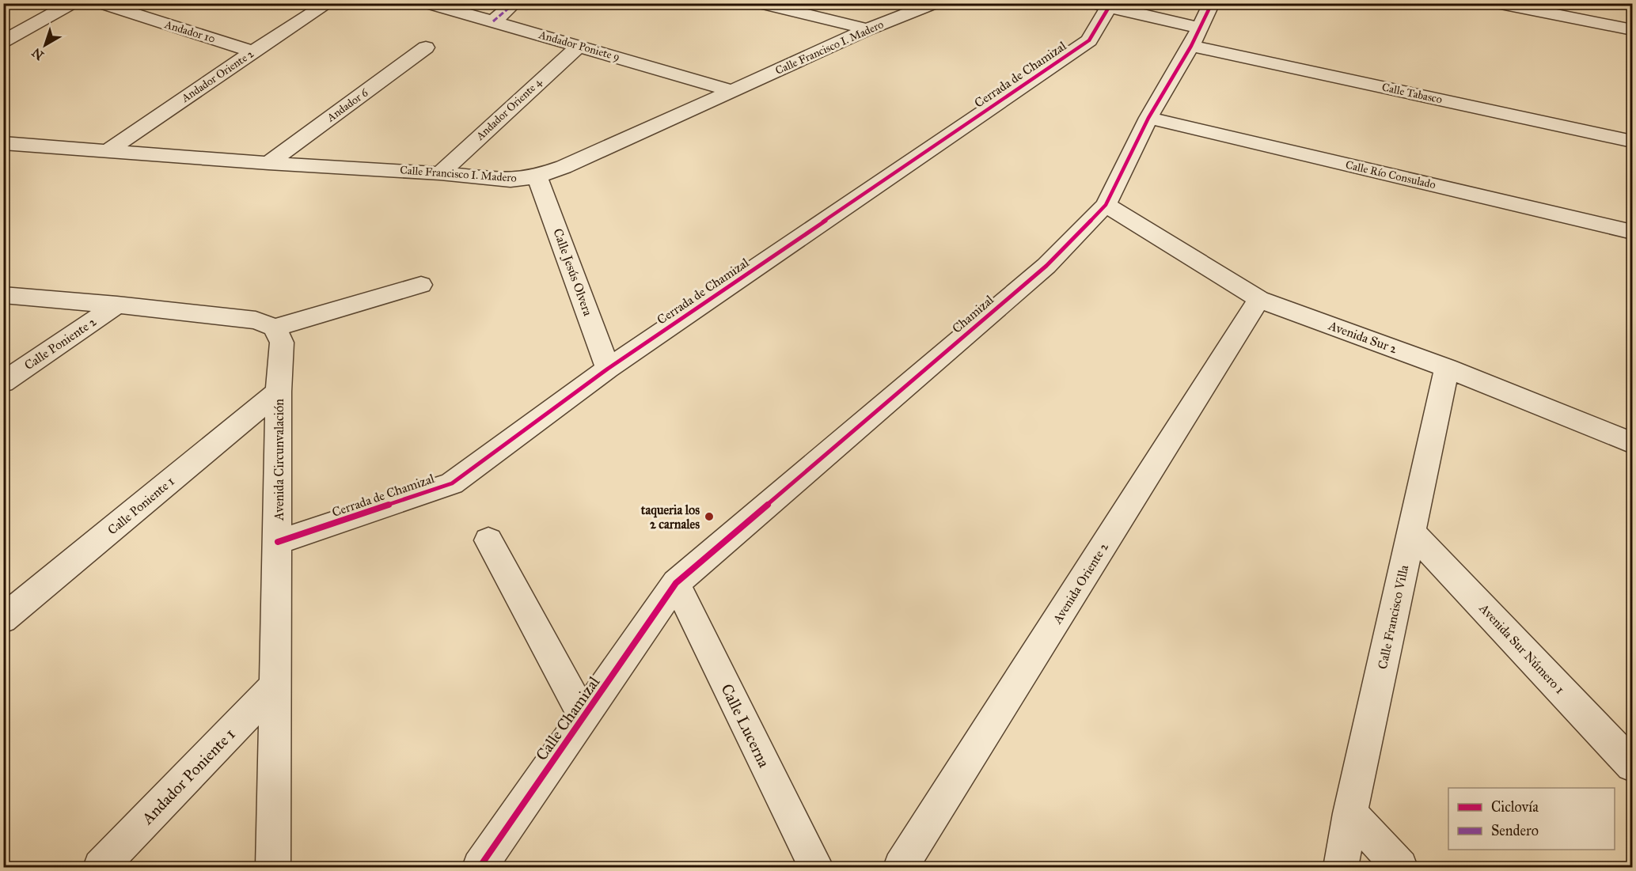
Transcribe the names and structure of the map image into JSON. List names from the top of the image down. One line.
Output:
{"streets":{"street":["Andador 10","Andador Poniete 9","Calle Francisco I. Madero","Cerrada de Chamizal","Andador Oriente 2","Calle Tabasco","Andador 6","Andador Oriente 4","Calle Río Consulado","Calle Jesús Olvera","Chamizal","Avenida Sur 2","Calle Poniente 2","Avenida Circunvalación","Calle Poniente 1","Avenida Oriente 2","Calle Francisco Villa","Avenida Sur Número 1","Calle Chamizal","Calle Lucerna","Andador Poniente 1"]},"crossings":[["Andador 10","Andador Oriente 2"],["Andador Poniete 9","Calle Francisco I. Madero"],["Andador Poniete 9","Andador Oriente 4"],["Calle Francisco I. Madero","Andador Oriente 2"],["Calle Francisco I. Madero","Andador 6"],["Calle Francisco I. Madero","Andador Oriente 4"],["Calle Francisco I. Madero","Calle Jesús Olvera"],["Cerrada de Chamizal","Calle Jesús Olvera"],["Cerrada de Chamizal","Avenida Circunvalación"],["Calle Tabasco","Chamizal"],["Calle Río Consulado","Chamizal"],["Chamizal","Avenida Sur 2"],["Chamizal","Calle Chamizal"],["Chamizal","Calle Lucerna"],["Avenida Sur 2","Avenida Oriente 2"],["Avenida Sur 2","Calle Francisco Villa"],["Avenida Circunvalación","Calle Poniente 1"],["Avenida Circunvalación","Andador Poniente 1"],["Calle Francisco Villa","Avenida Sur Número 1"],["Calle Chamizal","Calle Lucerna"]],"places":["taqueria los 2 carnales"],"legend":["Ciclovía","Sendero"],"north":"bottom left"}
